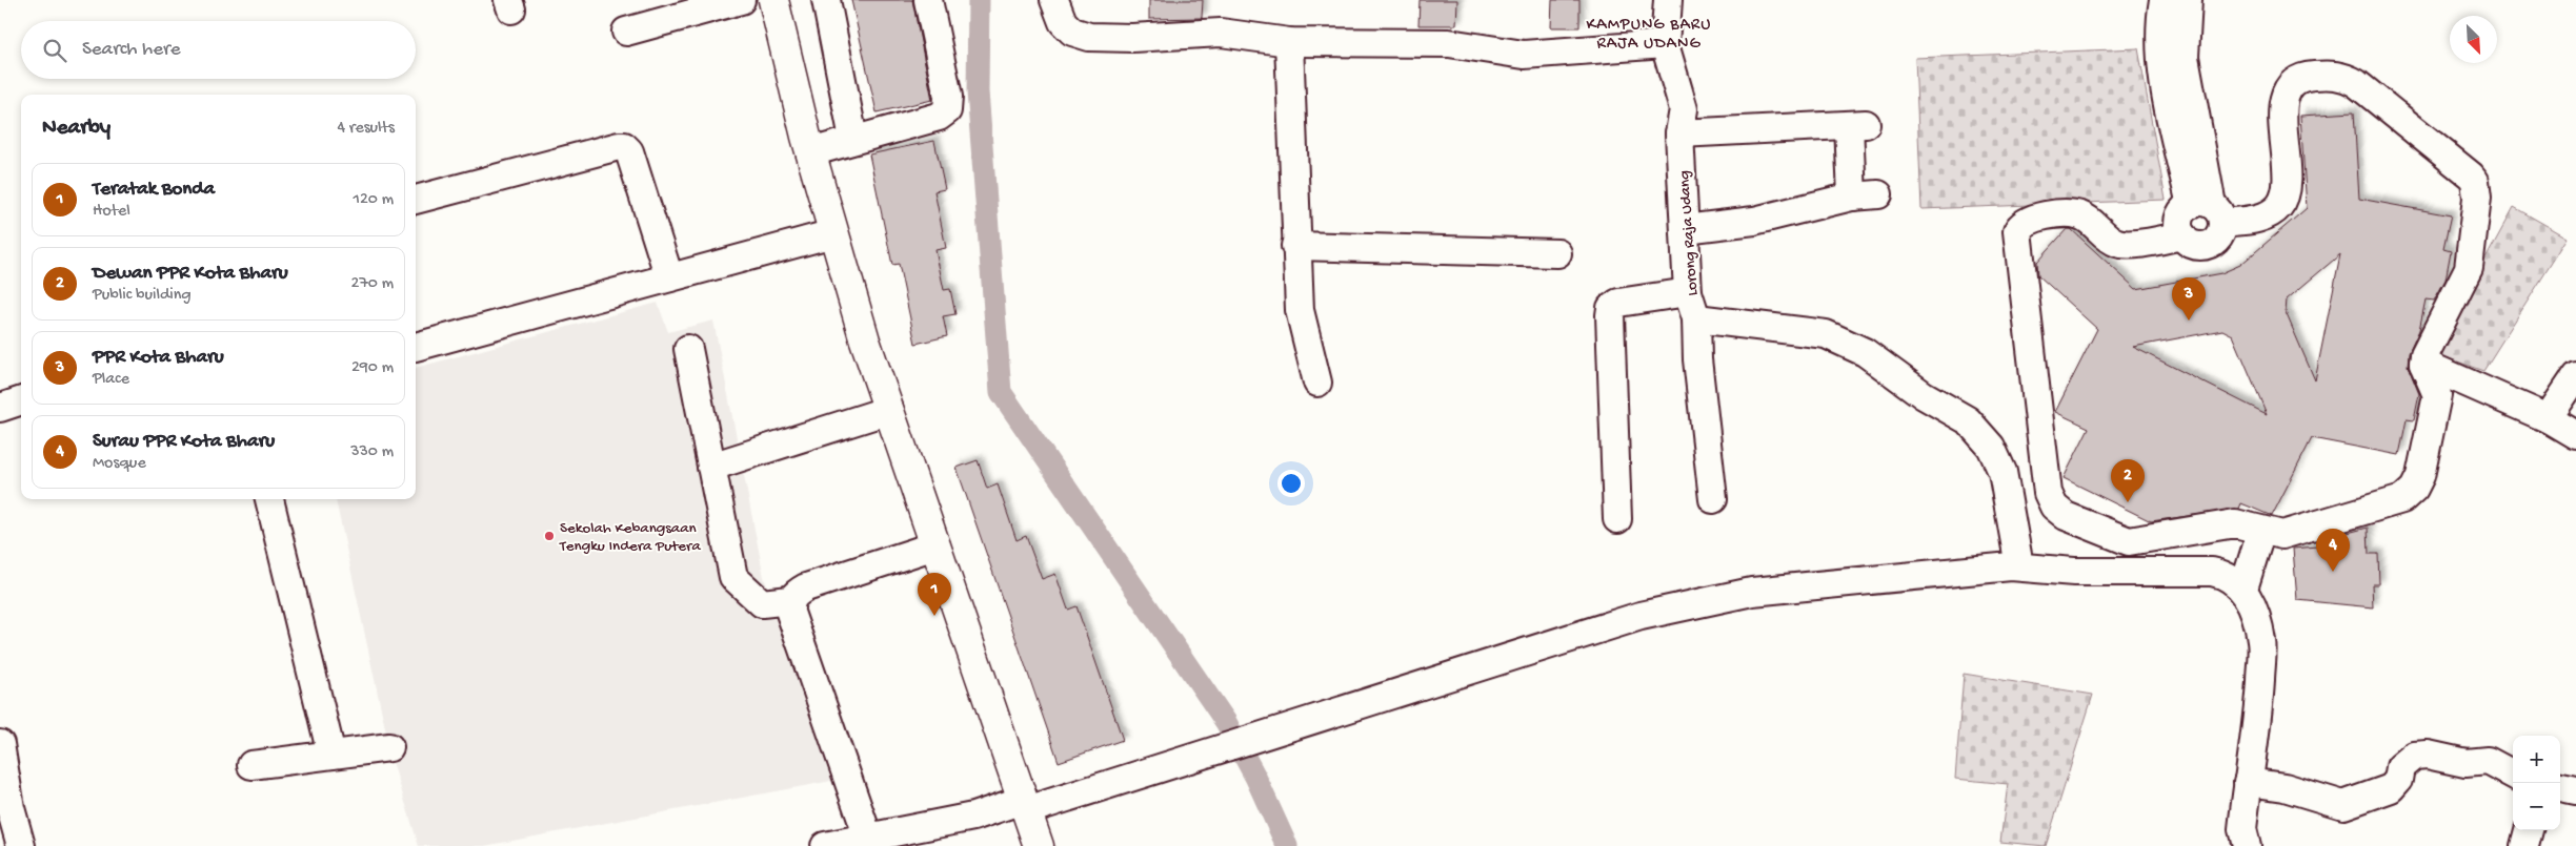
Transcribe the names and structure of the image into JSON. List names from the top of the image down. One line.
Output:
{"streets":{"street":["Lorong Raja Udang"]},"districts":["KAMPUNG BARU RAJA UDANG"],"places":["Sekolah Kebangsaan Tengku Indera Putera"],"north":"bottom right","page":{"search":"Search here","heading":["Nearby","4 results"],"list":[{"mark":"1","name":"Teratak Bonda","note":"Hotel","value":"120 m"},{"mark":"2","name":"Dewan PPR Kota Bharu","note":"Public building","value":"270 m"},{"mark":"3","name":"PPR Kota Bharu","note":"Place","value":"290 m"},{"mark":"4","name":"Surau PPR Kota Bharu","note":"Mosque","value":"330 m"}],"pins":["3","2","4","1"],"map_buttons":["+","−"]}}
